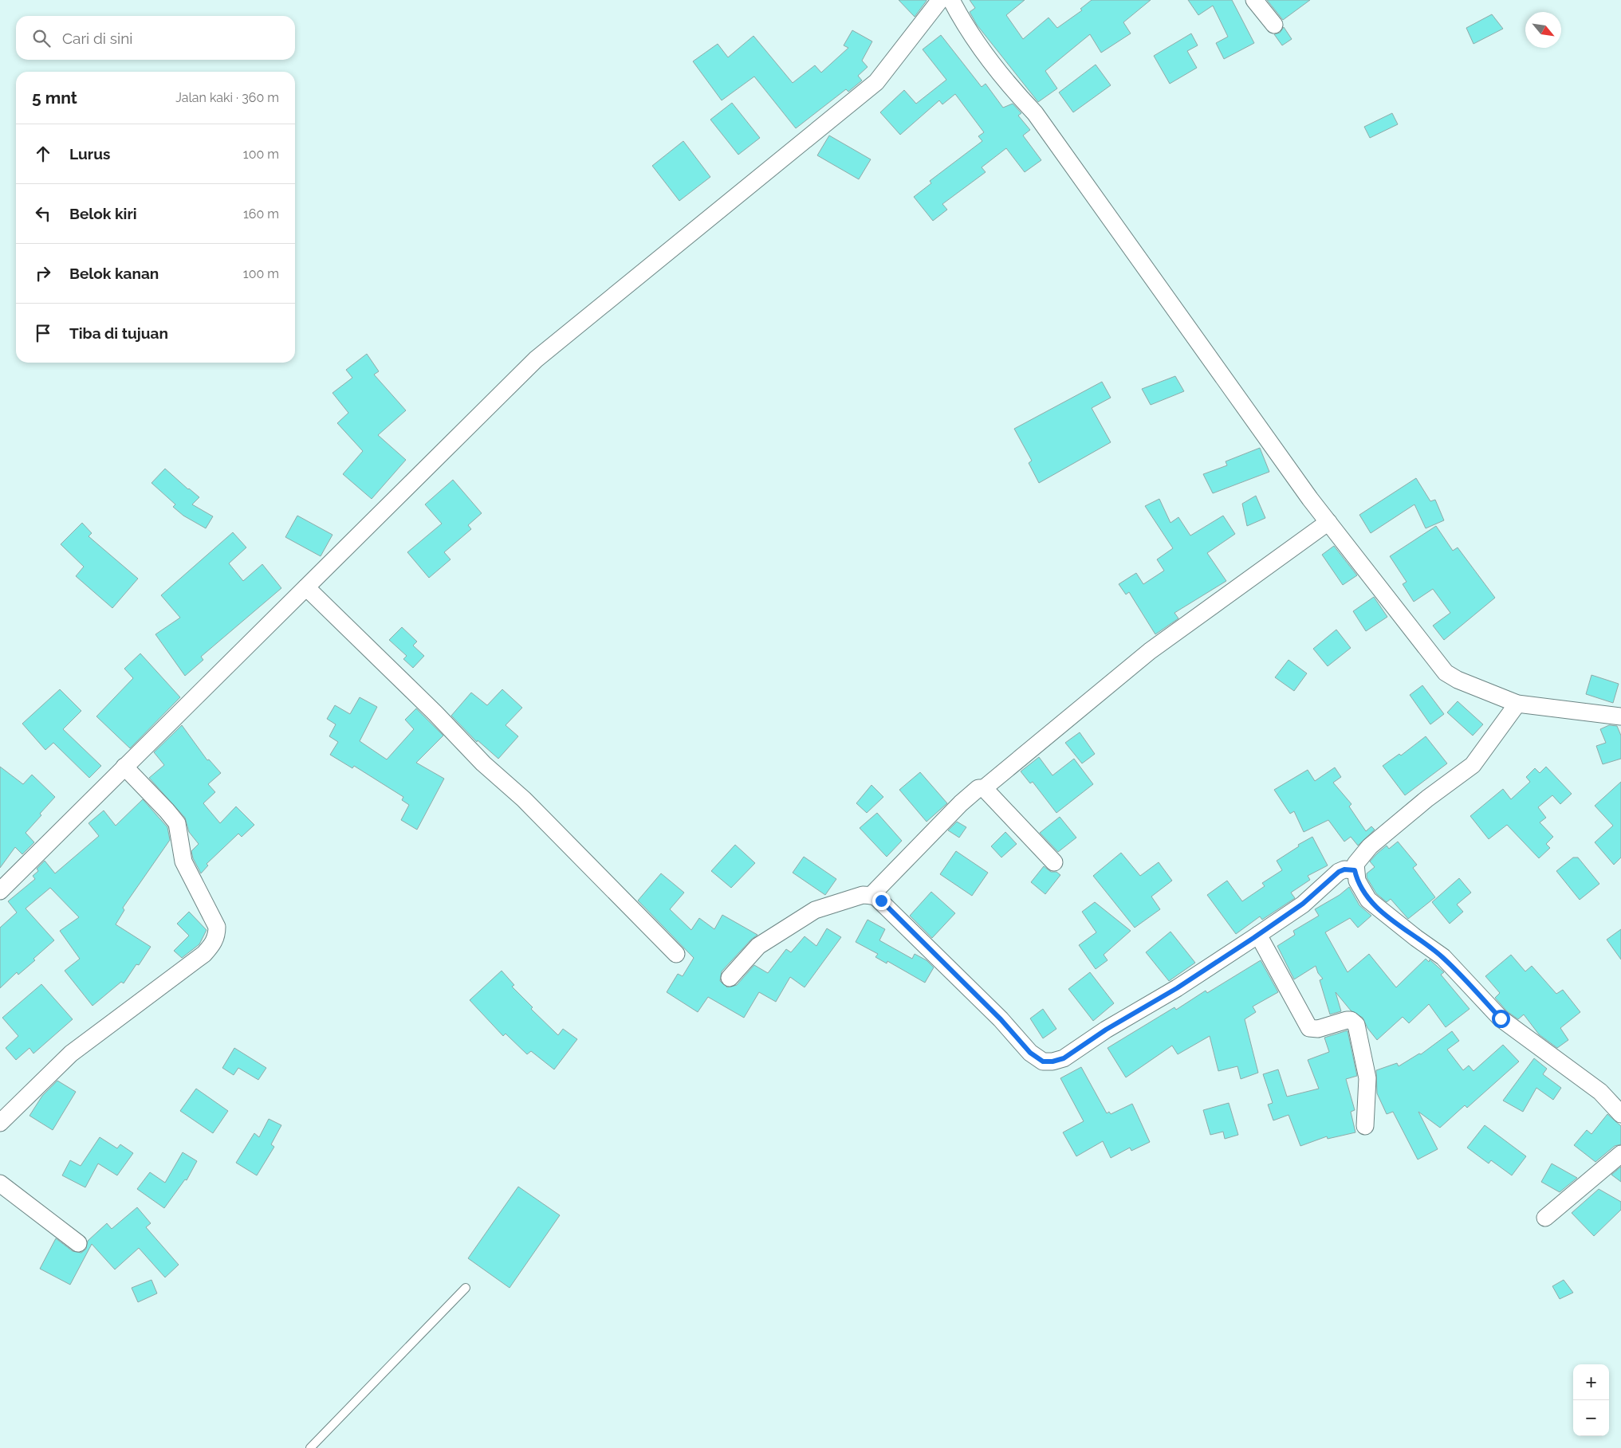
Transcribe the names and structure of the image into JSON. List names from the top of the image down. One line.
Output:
{"north":"bottom right","page":{"search":"Cari di sini","heading":["5 mnt","Jalan kaki · 360 m"],"list":[["Lurus","100 m"],["Belok kiri","160 m"],["Belok kanan","100 m"],"Tiba di tujuan"],"map_buttons":["+","−"]}}
